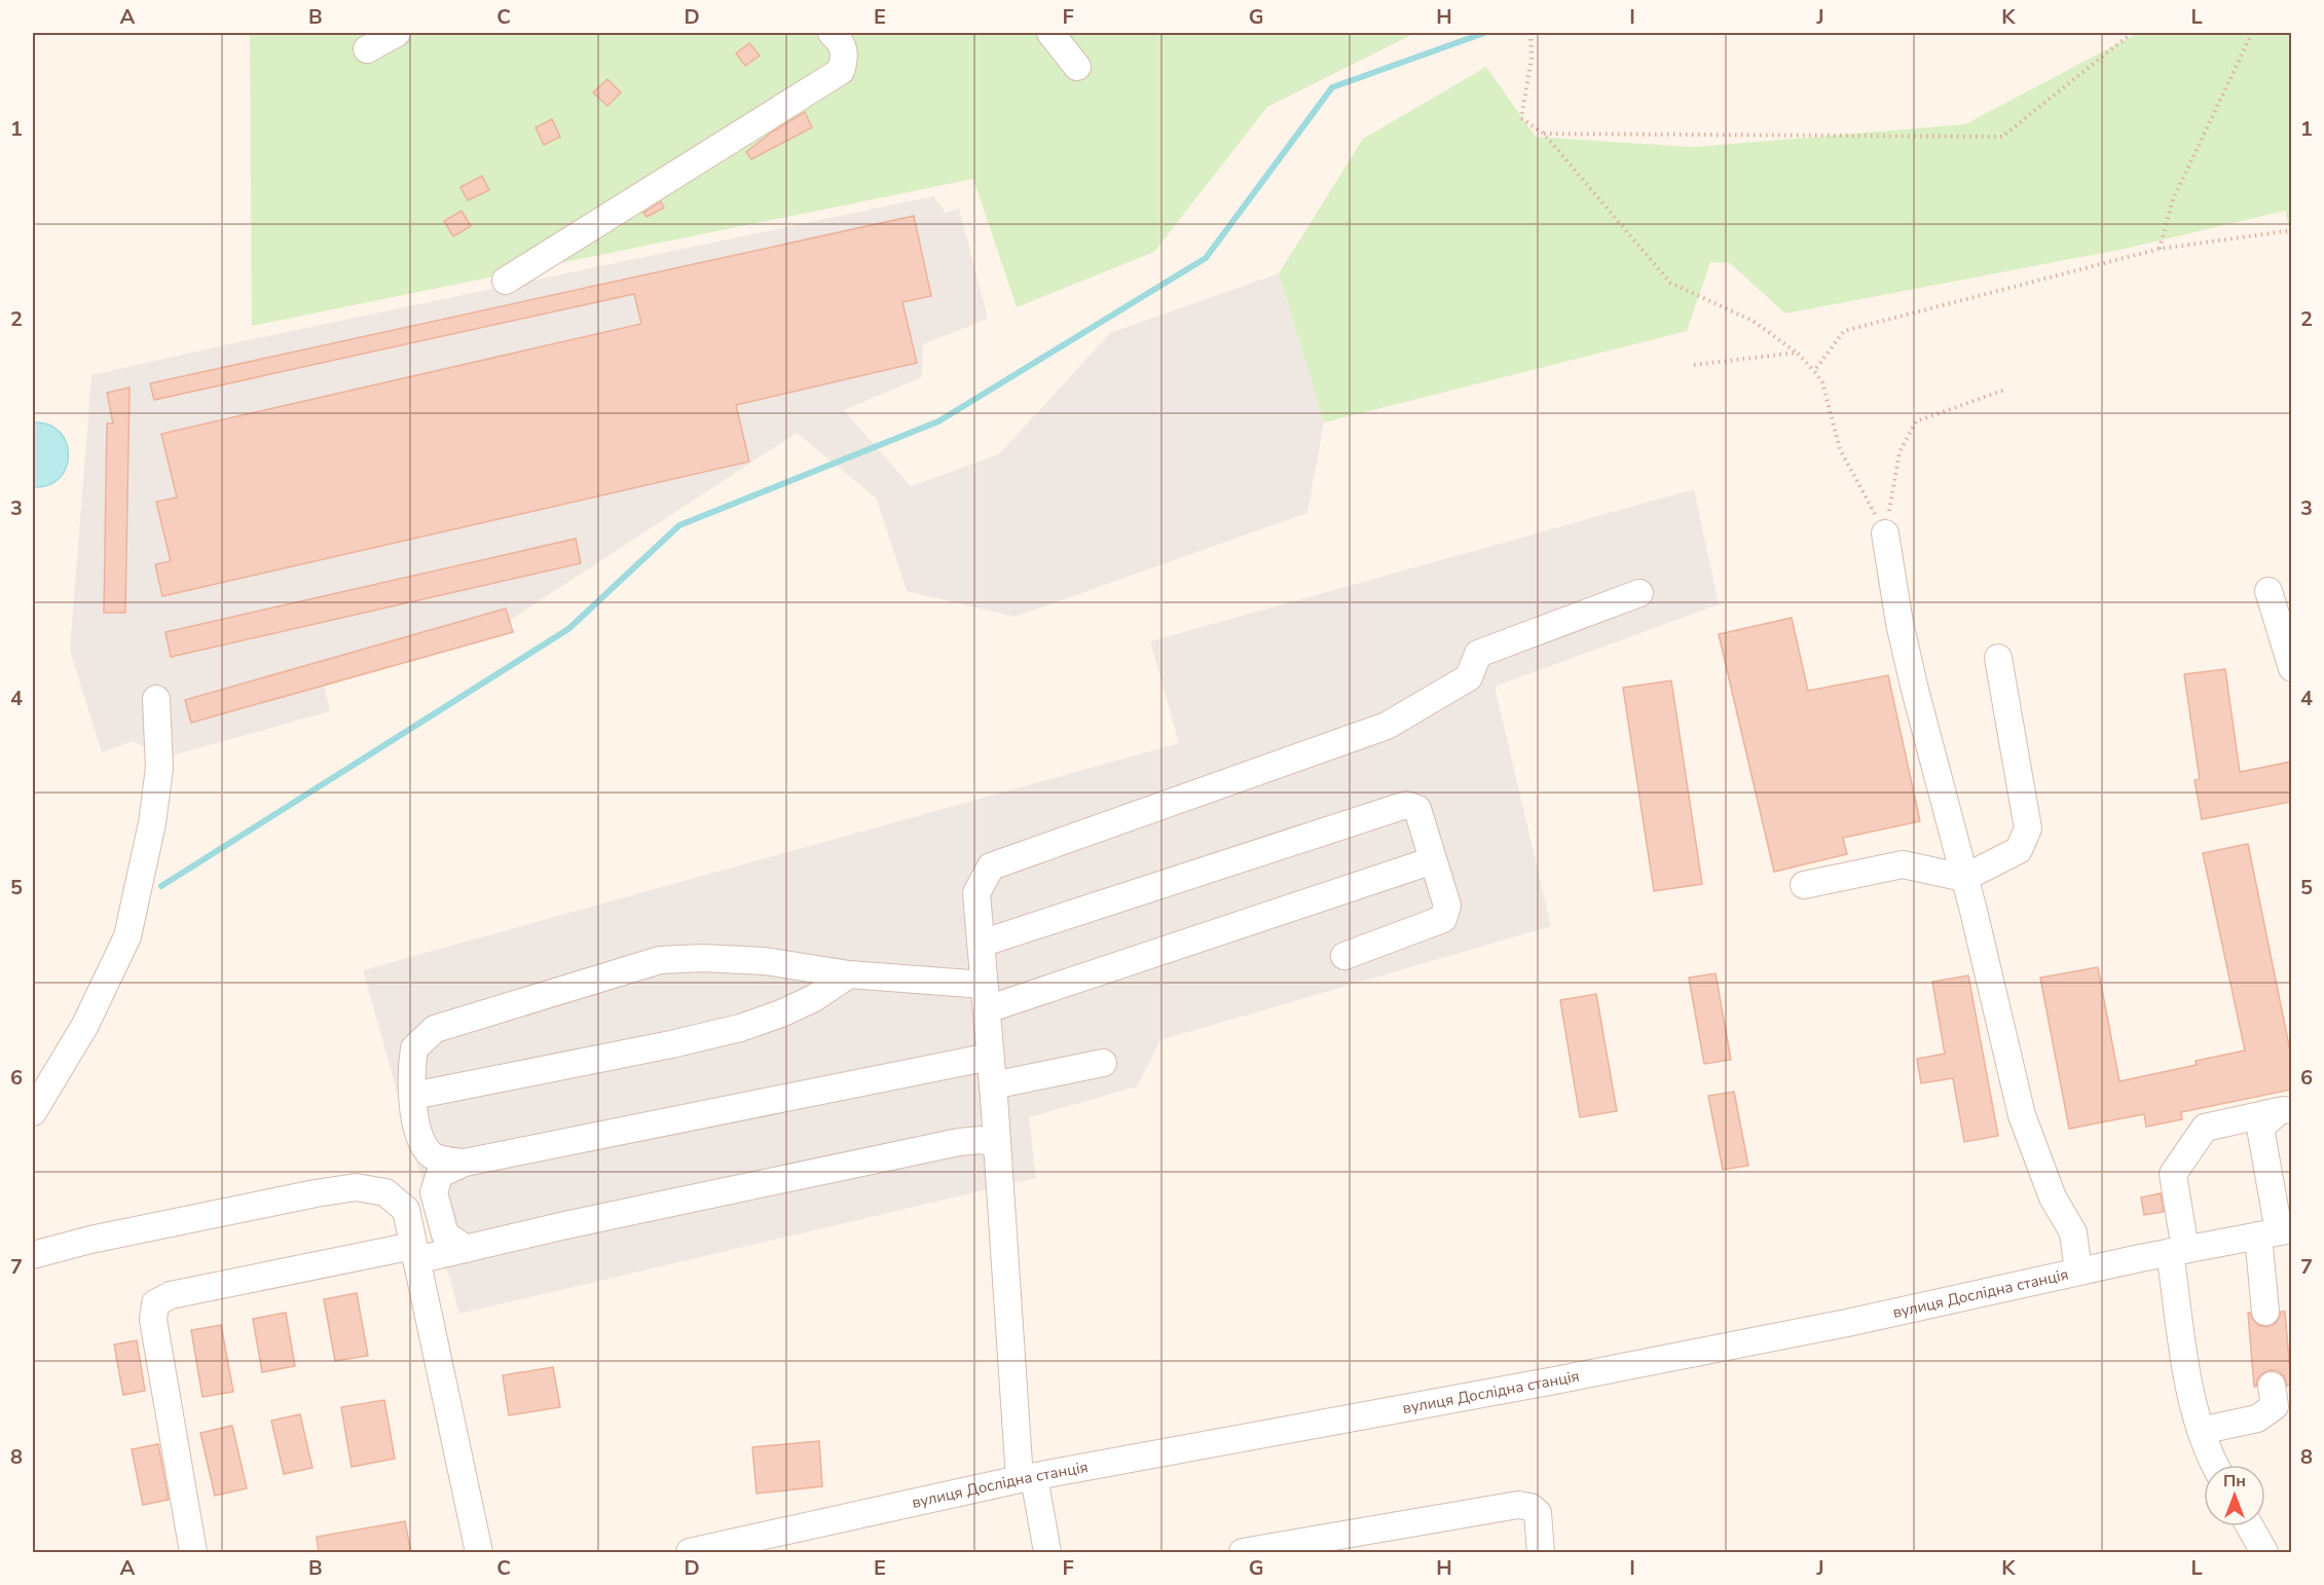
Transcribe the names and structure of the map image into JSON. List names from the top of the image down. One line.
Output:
{"streets":{"street":["вулиця Дослідна станція"]},"north":"top","grid":{"columns":["A","B","C","D","E","F","G","H","I","J","K","L"],"rows":["1","2","3","4","5","6","7","8"]}}
